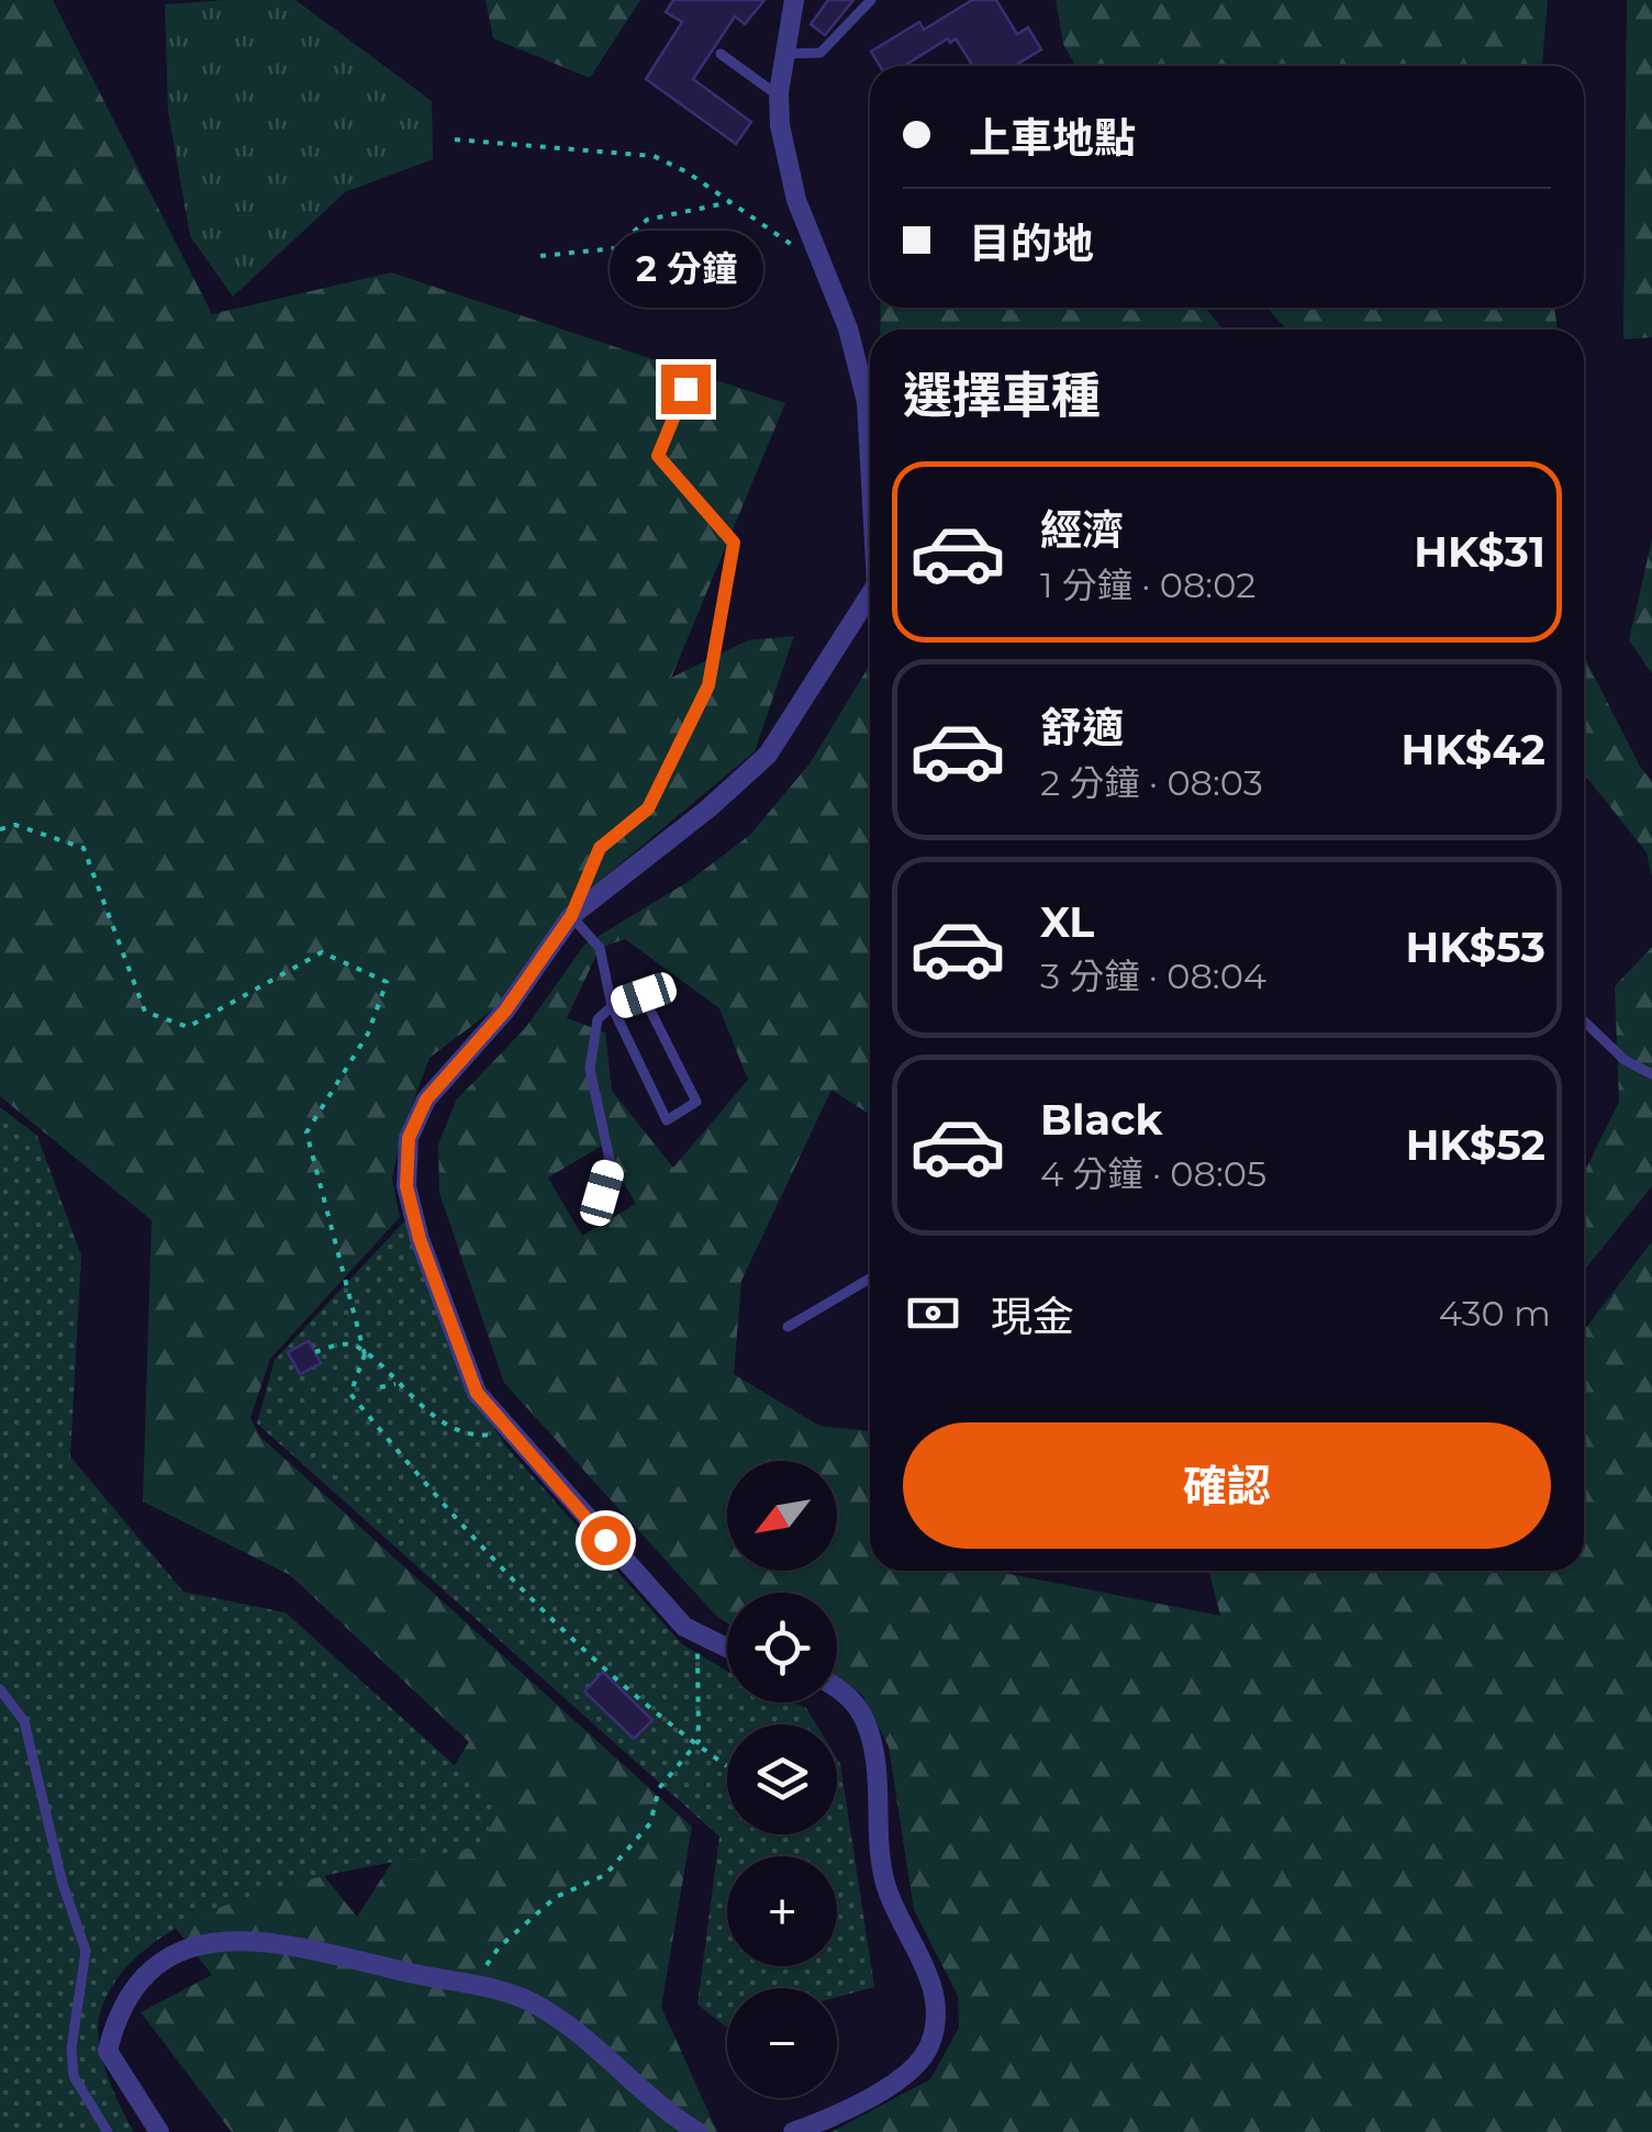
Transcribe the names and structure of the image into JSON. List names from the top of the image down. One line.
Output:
{"north":"bottom left","page":{"banner":["上車地點","目的地"],"bubble":"2 分鐘","heading":"選擇車種","list":[{"name":"經濟","note":"1 分鐘 · 08:02","value":"HK$31"},{"name":"舒適","note":"2 分鐘 · 08:03","value":"HK$42"},{"name":"XL","note":"3 分鐘 · 08:04","value":"HK$53"},{"name":"Black","note":"4 分鐘 · 08:05","value":"HK$52"}],"pay":["現金","430 m"],"buttons":"確認","map_buttons":["+","−"]}}
